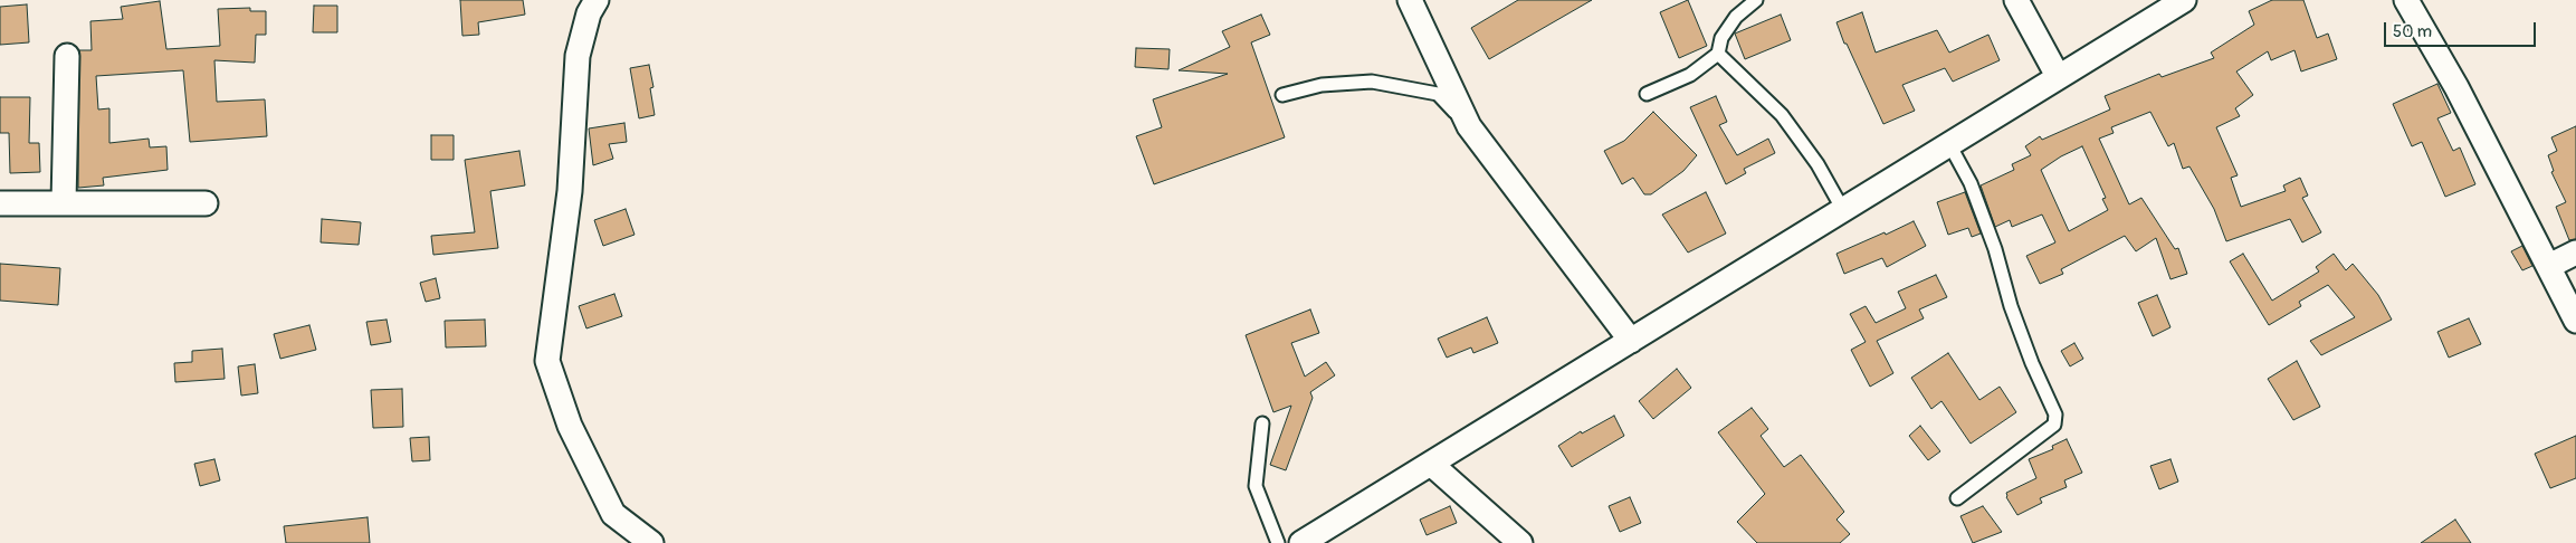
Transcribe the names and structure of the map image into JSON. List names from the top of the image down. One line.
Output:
{"scale_bar":"50 m"}
